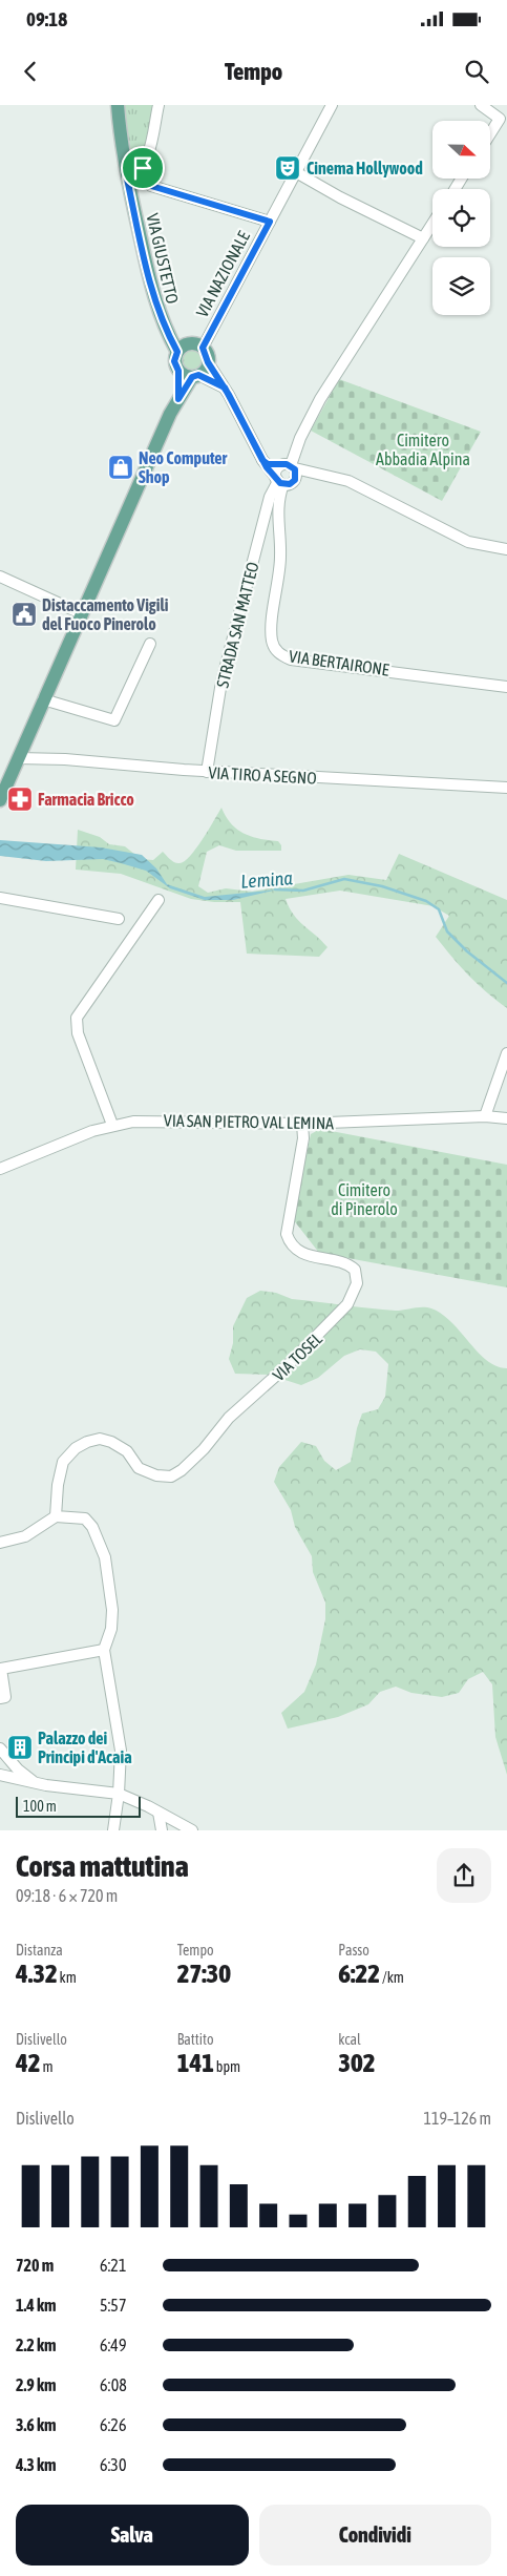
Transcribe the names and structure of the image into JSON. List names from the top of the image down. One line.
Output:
{"streets":{"main road":["VIA GIUSTETTO"],"street":["VIA NAZIONALE","STRADA SAN MATTEO","VIA BERTAIRONE","VIA TIRO A SEGNO","VIA SAN PIETRO VAL LEMINA","VIA TOSEL"]},"crossings":[["VIA GIUSTETTO","VIA NAZIONALE"],["STRADA SAN MATTEO","VIA BERTAIRONE"],["STRADA SAN MATTEO","VIA TIRO A SEGNO"],["VIA SAN PIETRO VAL LEMINA","VIA TOSEL"]],"water":["Lemina"],"parks":["Cimitero Abbadia Alpina","Cimitero di Pinerolo"],"places":{"theatre":["Cinema Hollywood"],"shop":["Neo Computer Shop"],"public building":["Distaccamento Vigili del Fuoco Pinerolo"],"pharmacy":["Farmacia Bricco"],"building":["Palazzo dei Principi d'Acaia"]},"scale_bar":"100 m","north":"right","page":{"status":"09:18","header":"Tempo","scale":"100 m","heading":["Corsa mattutina","09:18 · 6 × 720 m"],"stats":[["Distanza","4.32 km"],["Tempo","27:30"],["Passo","6:22 /km"],["Dislivello","42 m"],["Battito","141 bpm"],["kcal","302"]],"chart":["Dislivello","119–126 m"],"list":[{"name":"720 m","note":"6:21"},{"name":"1.4 km","note":"5:57"},{"name":"2.2 km","note":"6:49"},{"name":"2.9 km","note":"6:08"},{"name":"3.6 km","note":"6:26"},{"name":"4.3 km","note":"6:30"}],"buttons":["Salva","Condividi"]}}
